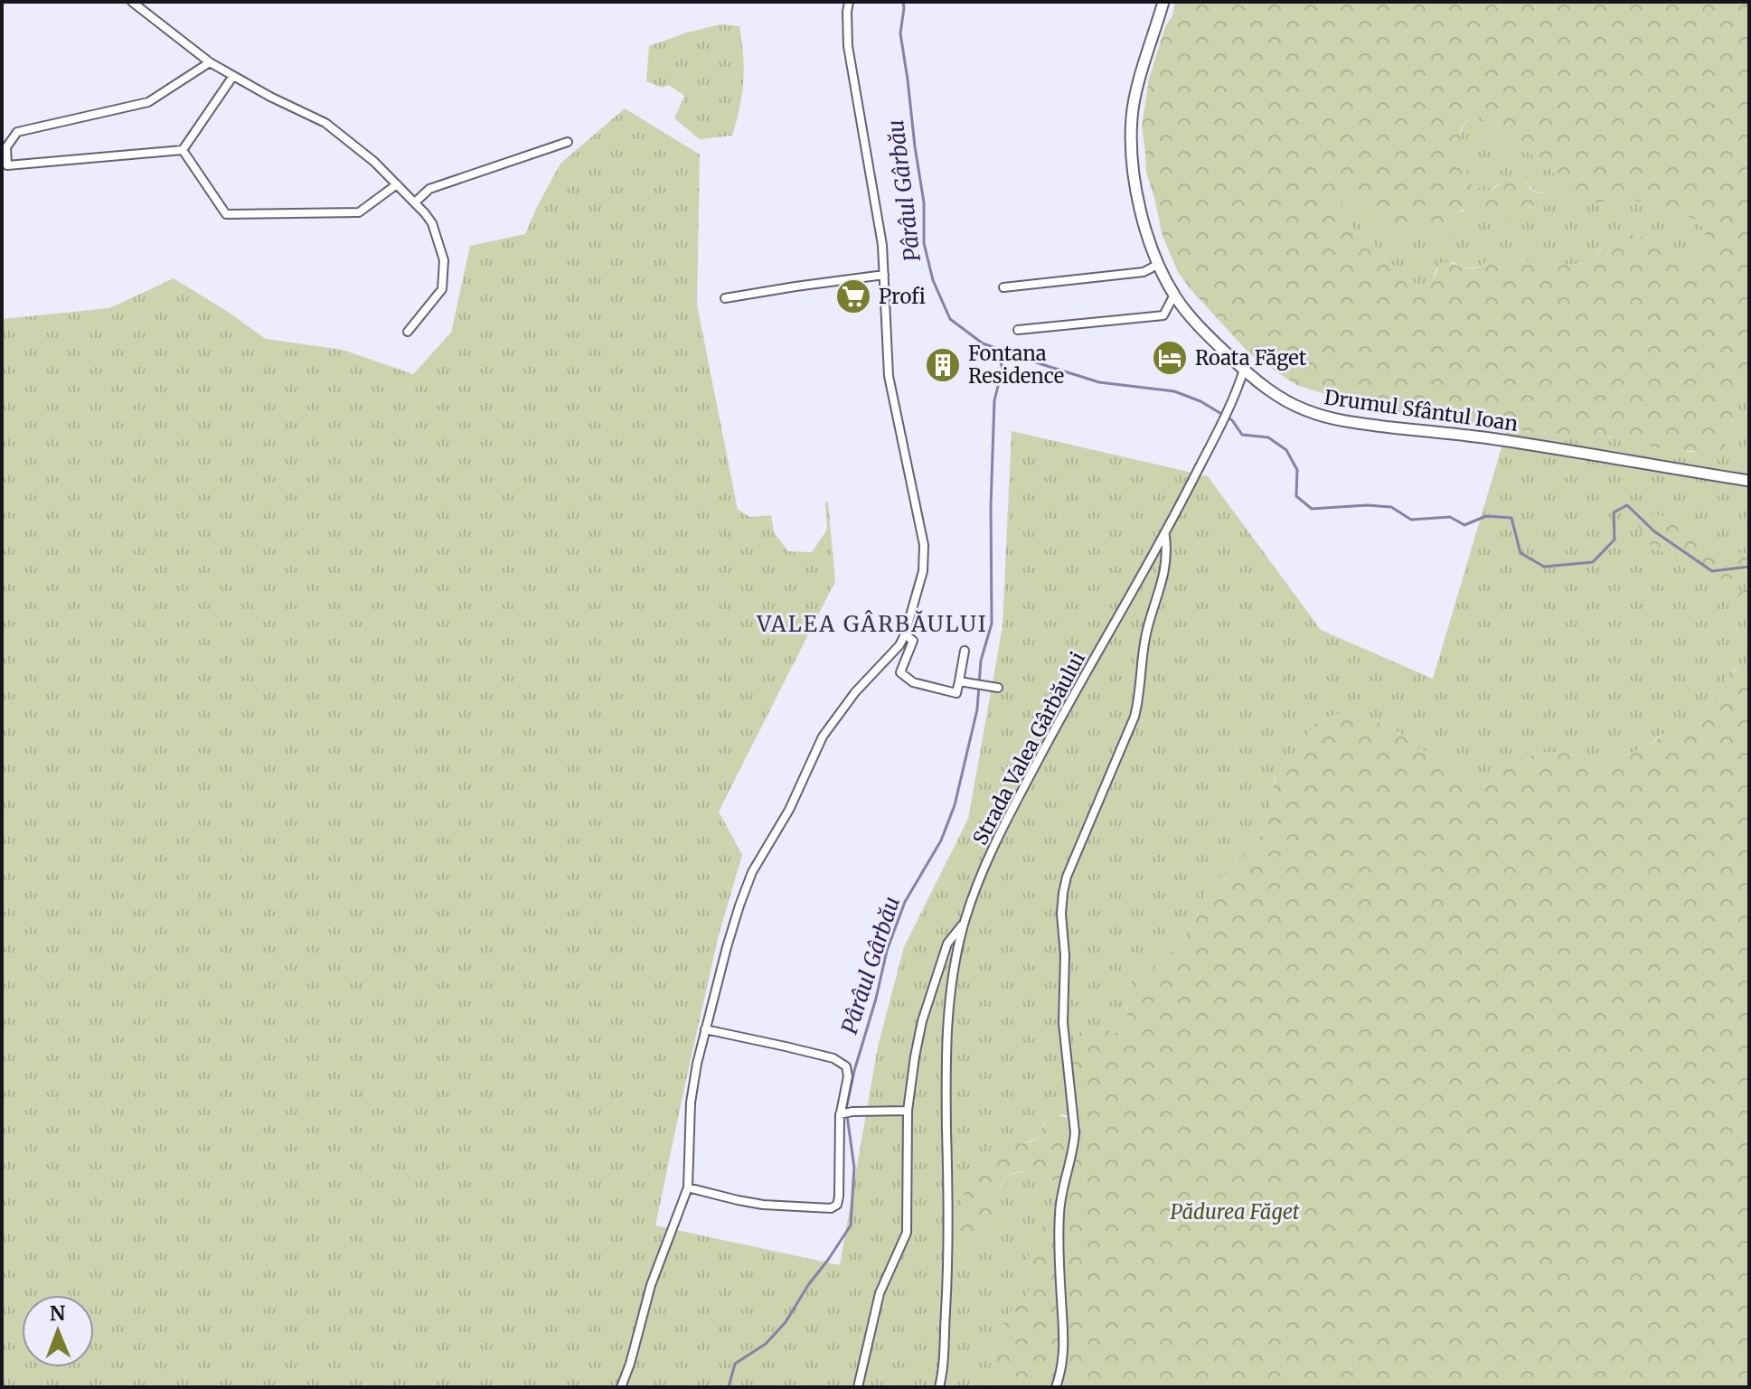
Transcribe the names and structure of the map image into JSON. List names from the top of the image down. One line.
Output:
{"streets":{"main road":["Drumul Sfântul Ioan"],"street":["Strada Valea Gârbăului"]},"crossings":[["Drumul Sfântul Ioan","Strada Valea Gârbăului"]],"districts":["VALEA GÂRBĂULUI"],"water":["Pârâul Gârbău"],"parks":["Pădurea Făget"],"places":{"supermarket":["Profi"],"hotel":["Roata Făget"],"building":["Fontana Residence"]},"north":"top"}
